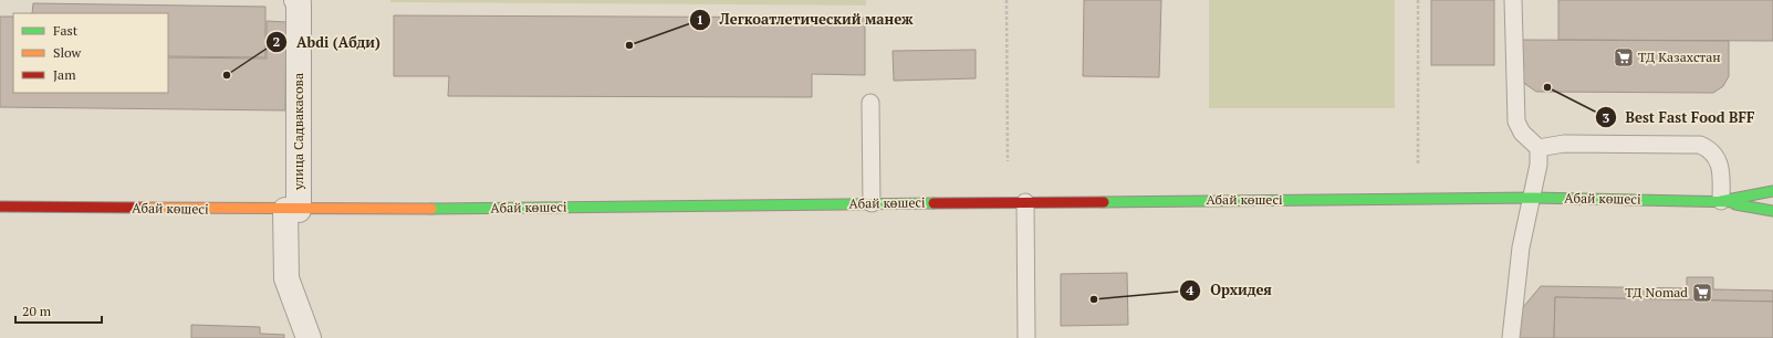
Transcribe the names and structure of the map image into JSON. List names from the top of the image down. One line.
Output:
{"streets":{"main road":["Абай көшесі"],"street":["улица Садвакасова"]},"crossings":[["улица Садвакасова","Абай көшесі"]],"places":{"other":["Легкоатлетический манеж","Abdi (Абди)","Best Fast Food BFF","Орхидея"],"supermarket":["ТД Казахстан","ТД Nomad"]},"legend":["Fast","Slow","Jam"],"scale_bar":"20 m"}
